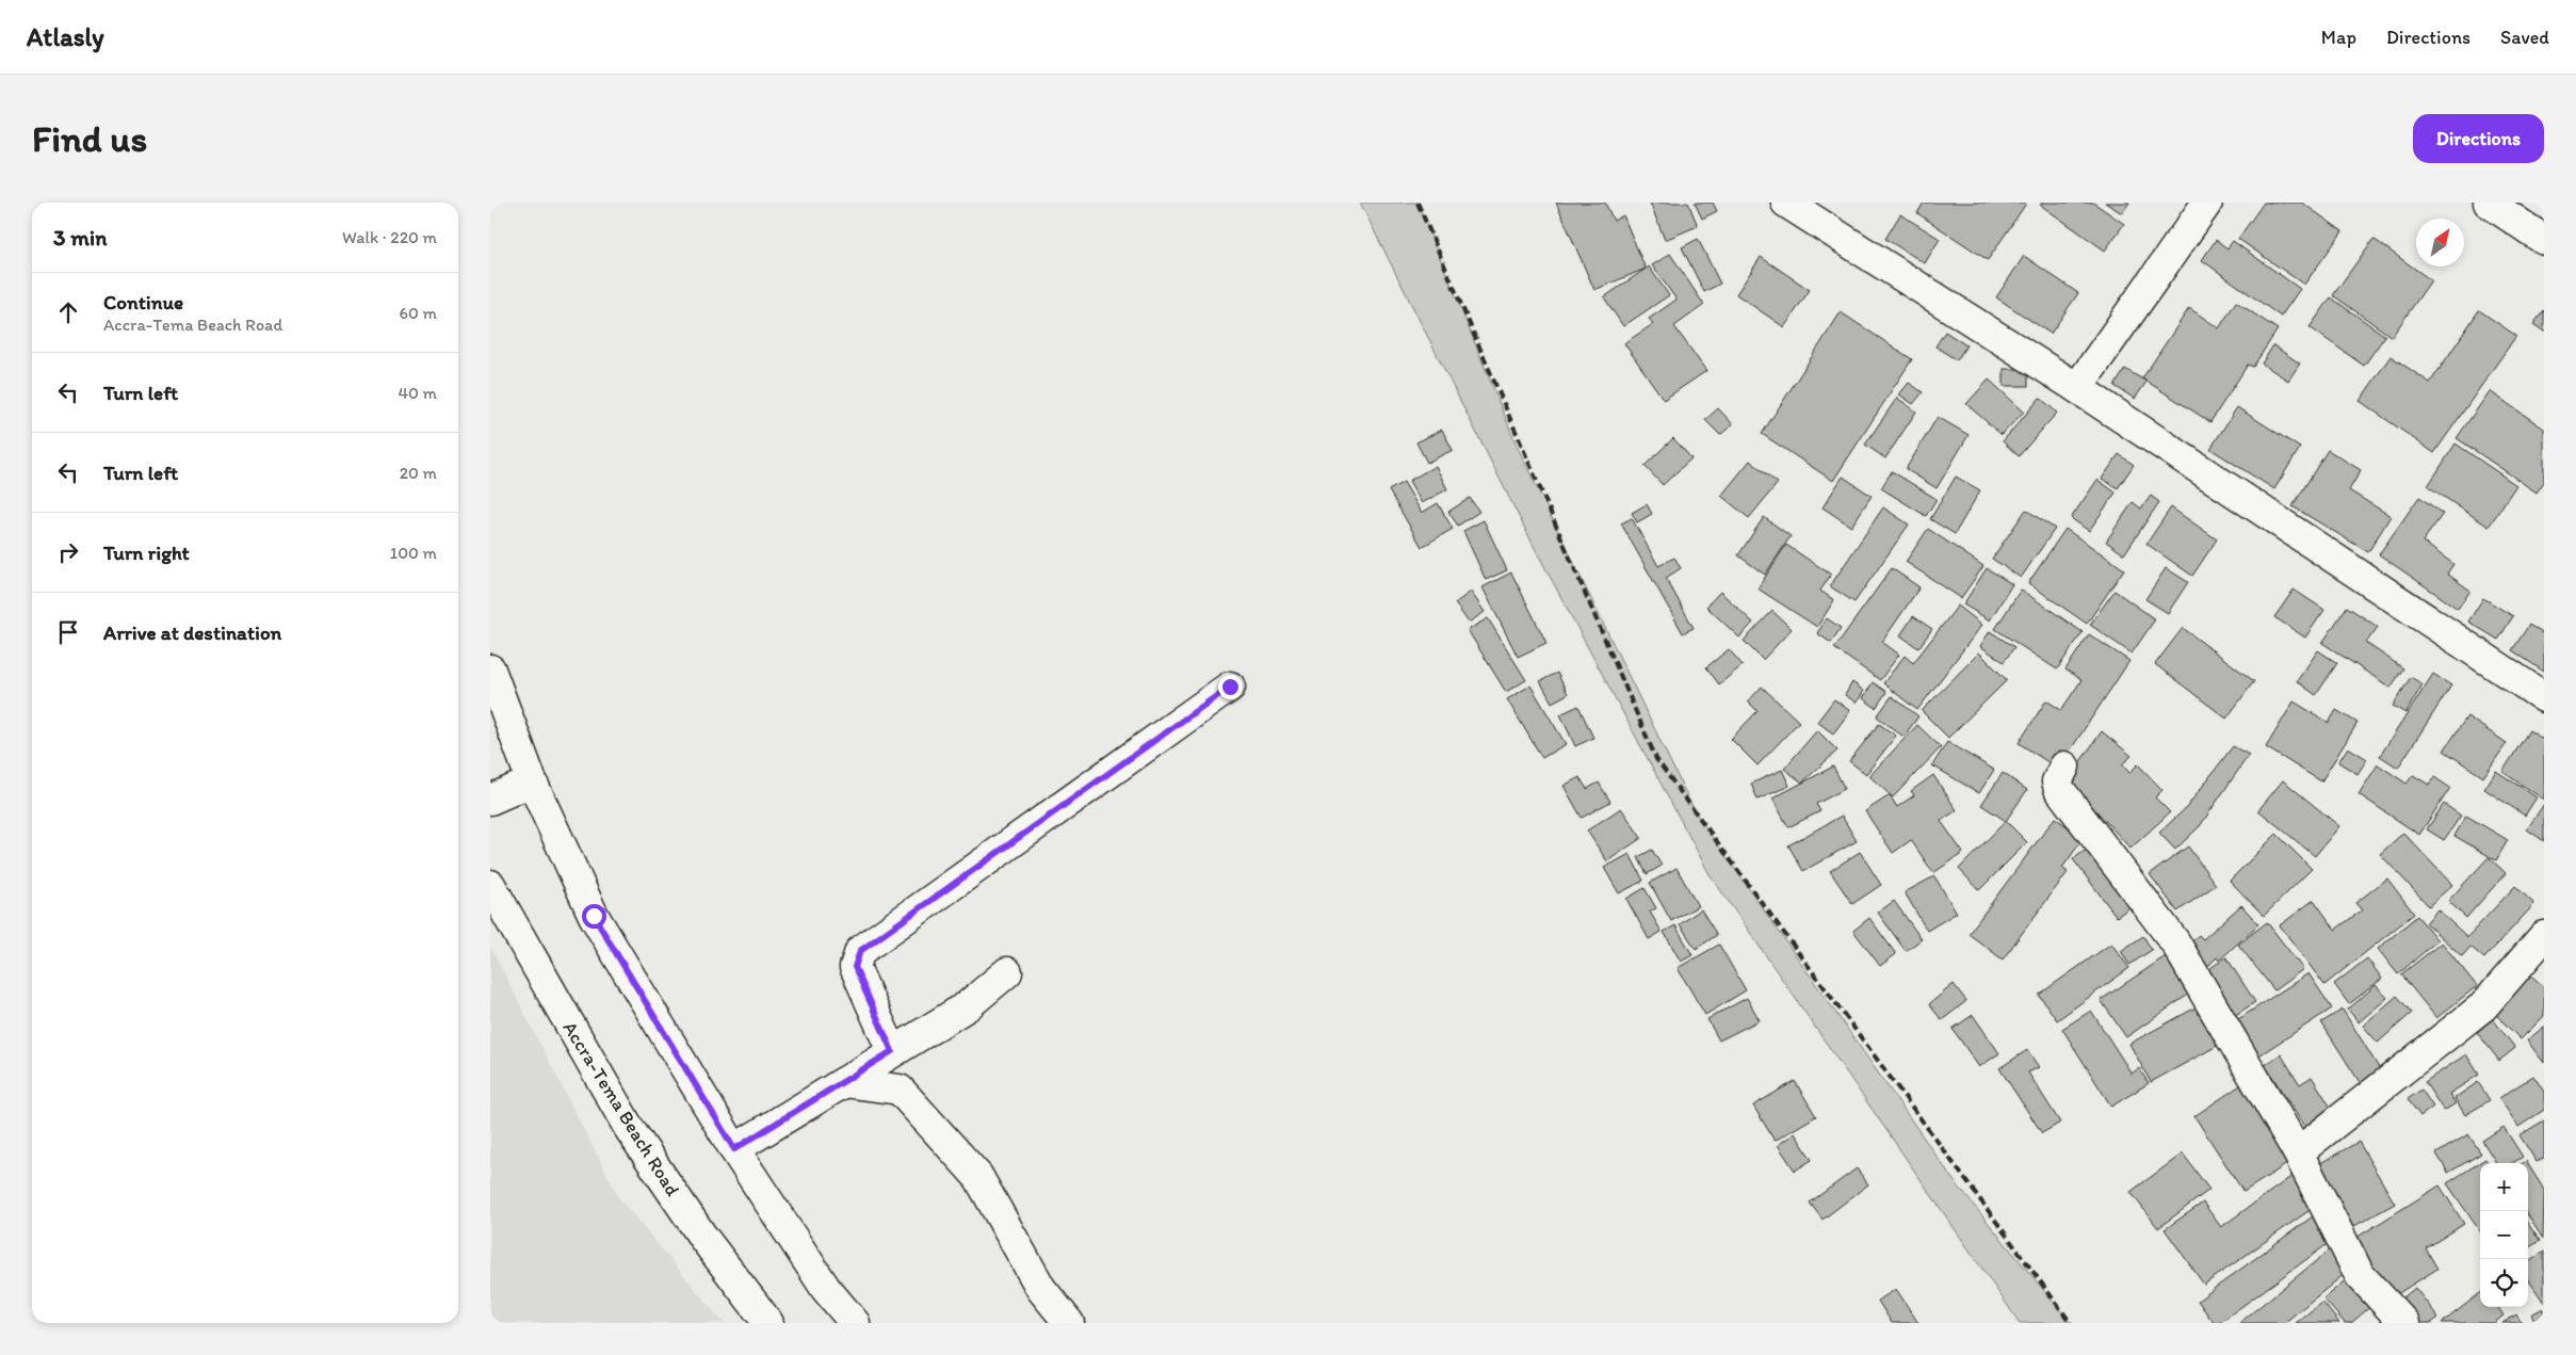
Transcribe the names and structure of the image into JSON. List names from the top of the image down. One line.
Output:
{"streets":{"street":["Accra-Tema Beach Road"]},"north":"top right","page":{"header":"Atlasly","nav":["Map","Directions","Saved"],"buttons":"Directions","title":"Find us","heading":["3 min","Walk · 220 m"],"list":[["Continue","Accra-Tema Beach Road","60 m"],["Turn left","40 m"],["Turn left","20 m"],["Turn right","100 m"],"Arrive at destination"],"map_buttons":["+","−"]}}
